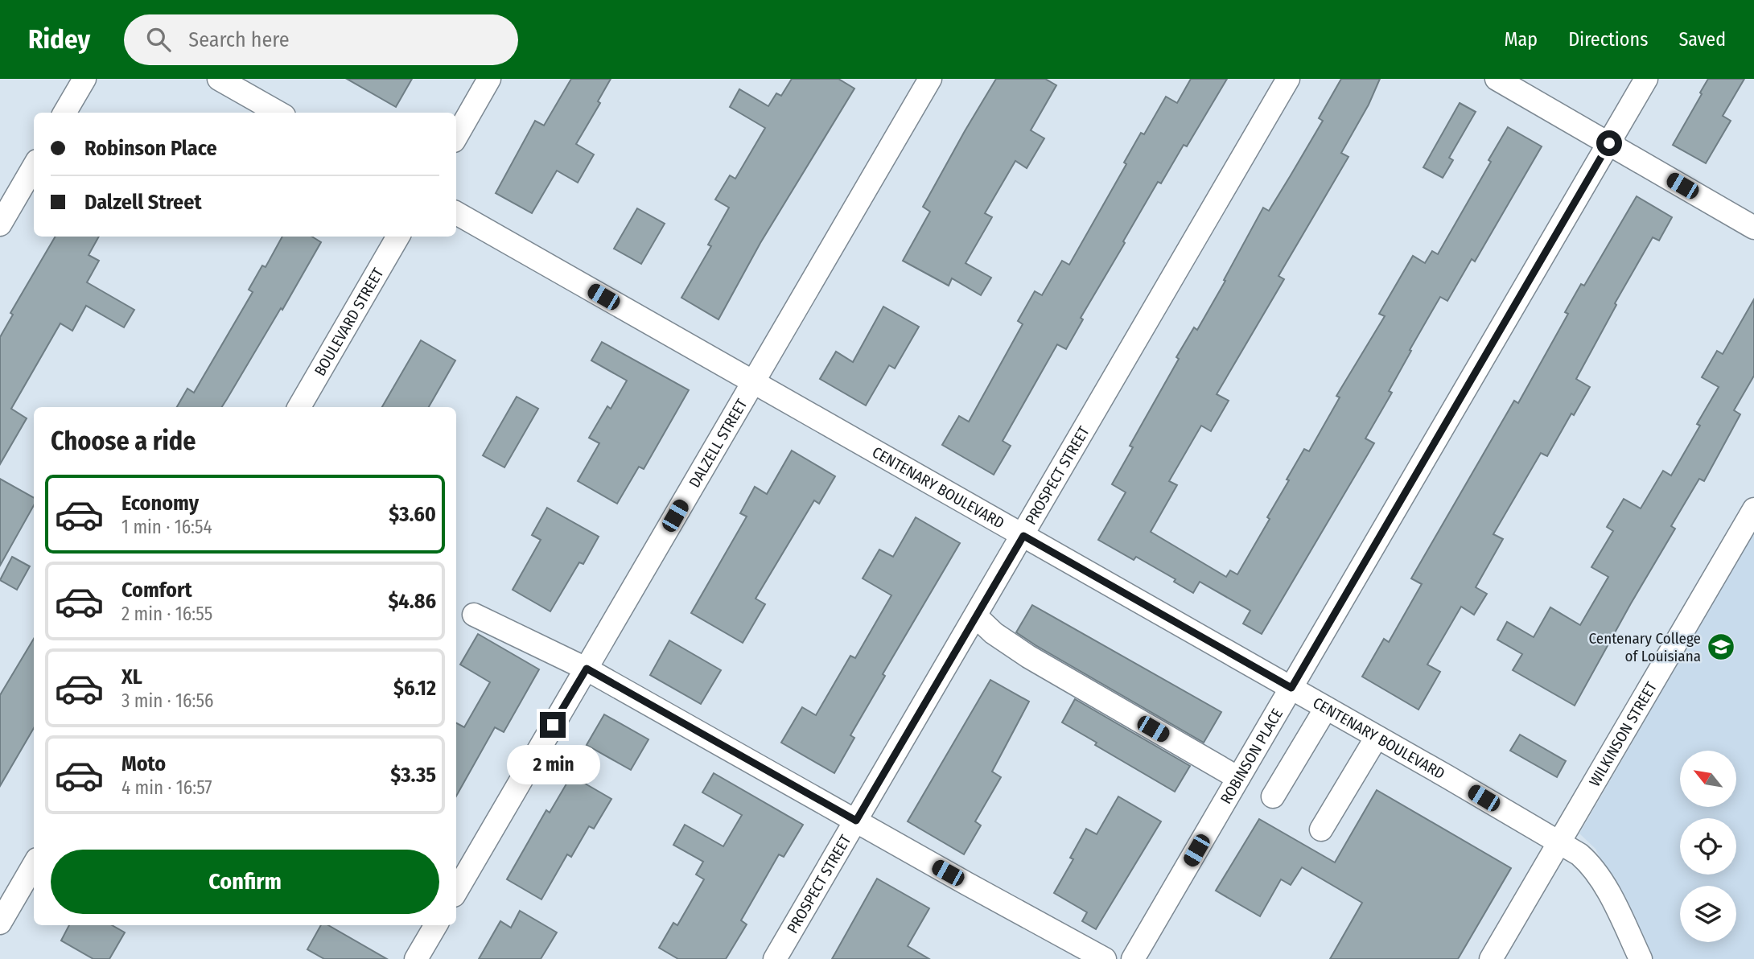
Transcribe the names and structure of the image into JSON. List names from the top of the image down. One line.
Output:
{"streets":{"street":["BOULEVARD STREET","DALZELL STREET","PROSPECT STREET","CENTENARY BOULEVARD","WILKINSON STREET","ROBINSON PLACE"]},"crossings":[["DALZELL STREET","CENTENARY BOULEVARD"],["PROSPECT STREET","CENTENARY BOULEVARD"],["CENTENARY BOULEVARD","WILKINSON STREET"],["CENTENARY BOULEVARD","ROBINSON PLACE"]],"places":{"school or university":["Centenary College of Louisiana"]},"north":"top left","page":{"header":"Ridey","search":"Search here","nav":["Map","Directions","Saved"],"banner":["Robinson Place","Dalzell Street"],"heading":"Choose a ride","list":[{"name":"Economy","note":"1 min · 16:54","value":"$3.60"},{"name":"Comfort","note":"2 min · 16:55","value":"$4.86"},{"name":"XL","note":"3 min · 16:56","value":"$6.12"},{"name":"Moto","note":"4 min · 16:57","value":"$3.35"}],"bubble":"2 min","buttons":"Confirm"}}
